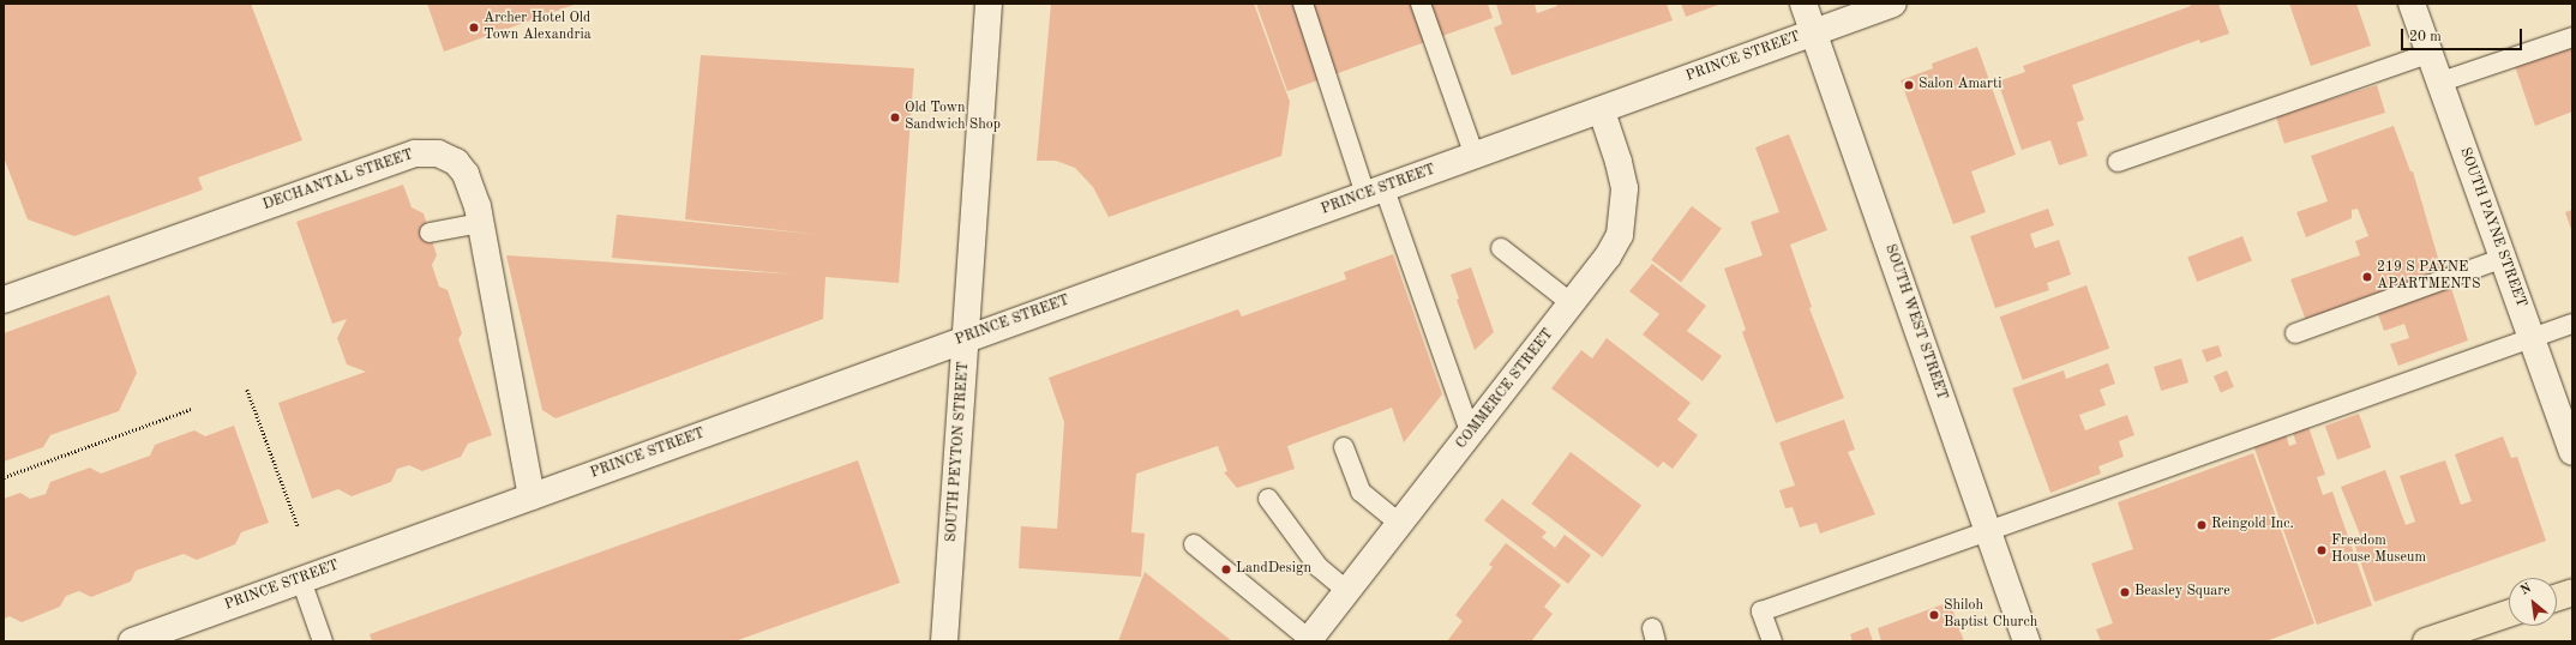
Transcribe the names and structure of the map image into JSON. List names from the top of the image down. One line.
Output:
{"streets":{"street":["PRINCE STREET","DECHANTAL STREET","SOUTH PAYNE STREET","SOUTH WEST STREET","COMMERCE STREET","SOUTH PEYTON STREET"]},"crossings":[["PRINCE STREET","DECHANTAL STREET"],["PRINCE STREET","SOUTH WEST STREET"],["PRINCE STREET","COMMERCE STREET"],["PRINCE STREET","SOUTH PEYTON STREET"]],"places":["Archer Hotel Old Town Alexandria","Salon Amarti","Old Town Sandwich Shop","219 S PAYNE APARTMENTS","Reingold Inc.","Freedom House Museum","LandDesign","Beasley Square","Shiloh Baptist Church"],"scale_bar":"20 m","north":"top left"}
